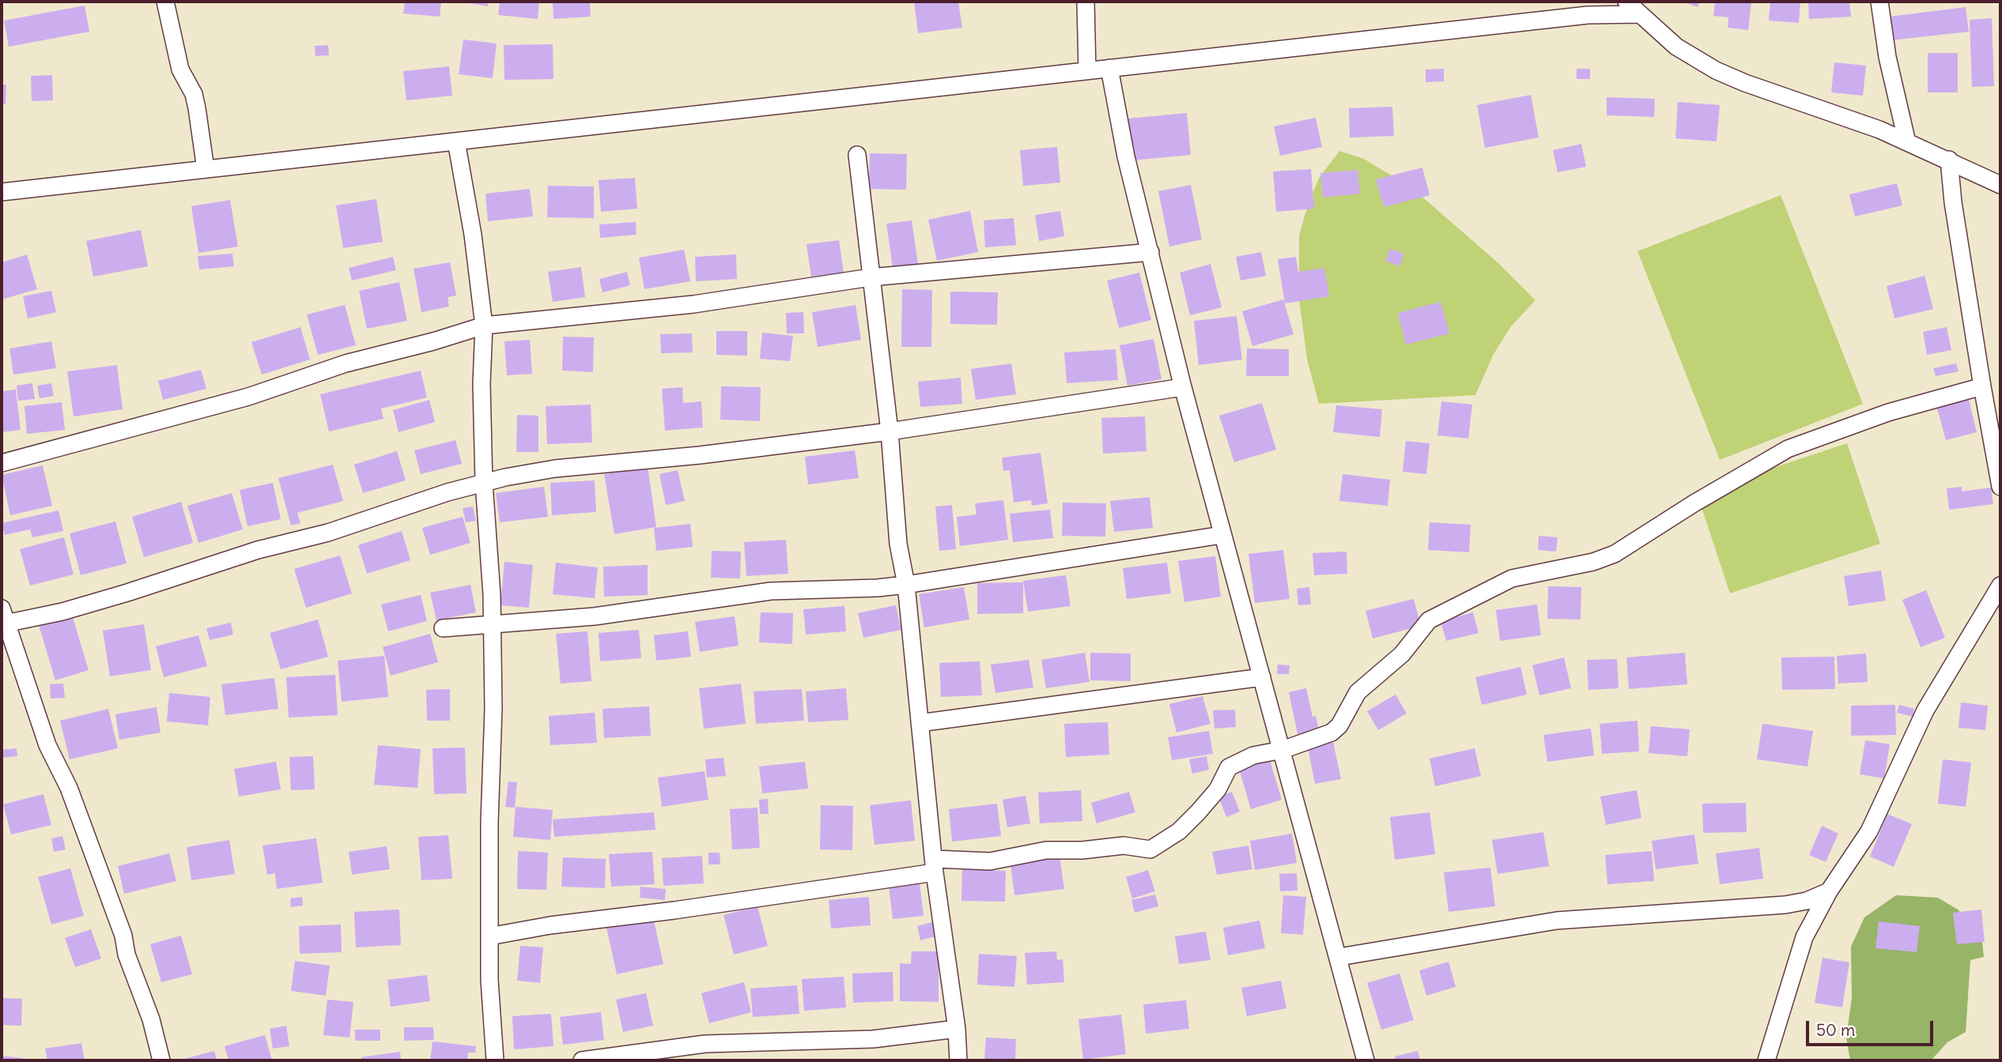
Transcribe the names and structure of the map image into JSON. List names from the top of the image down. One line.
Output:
{"scale_bar":"50 m"}
